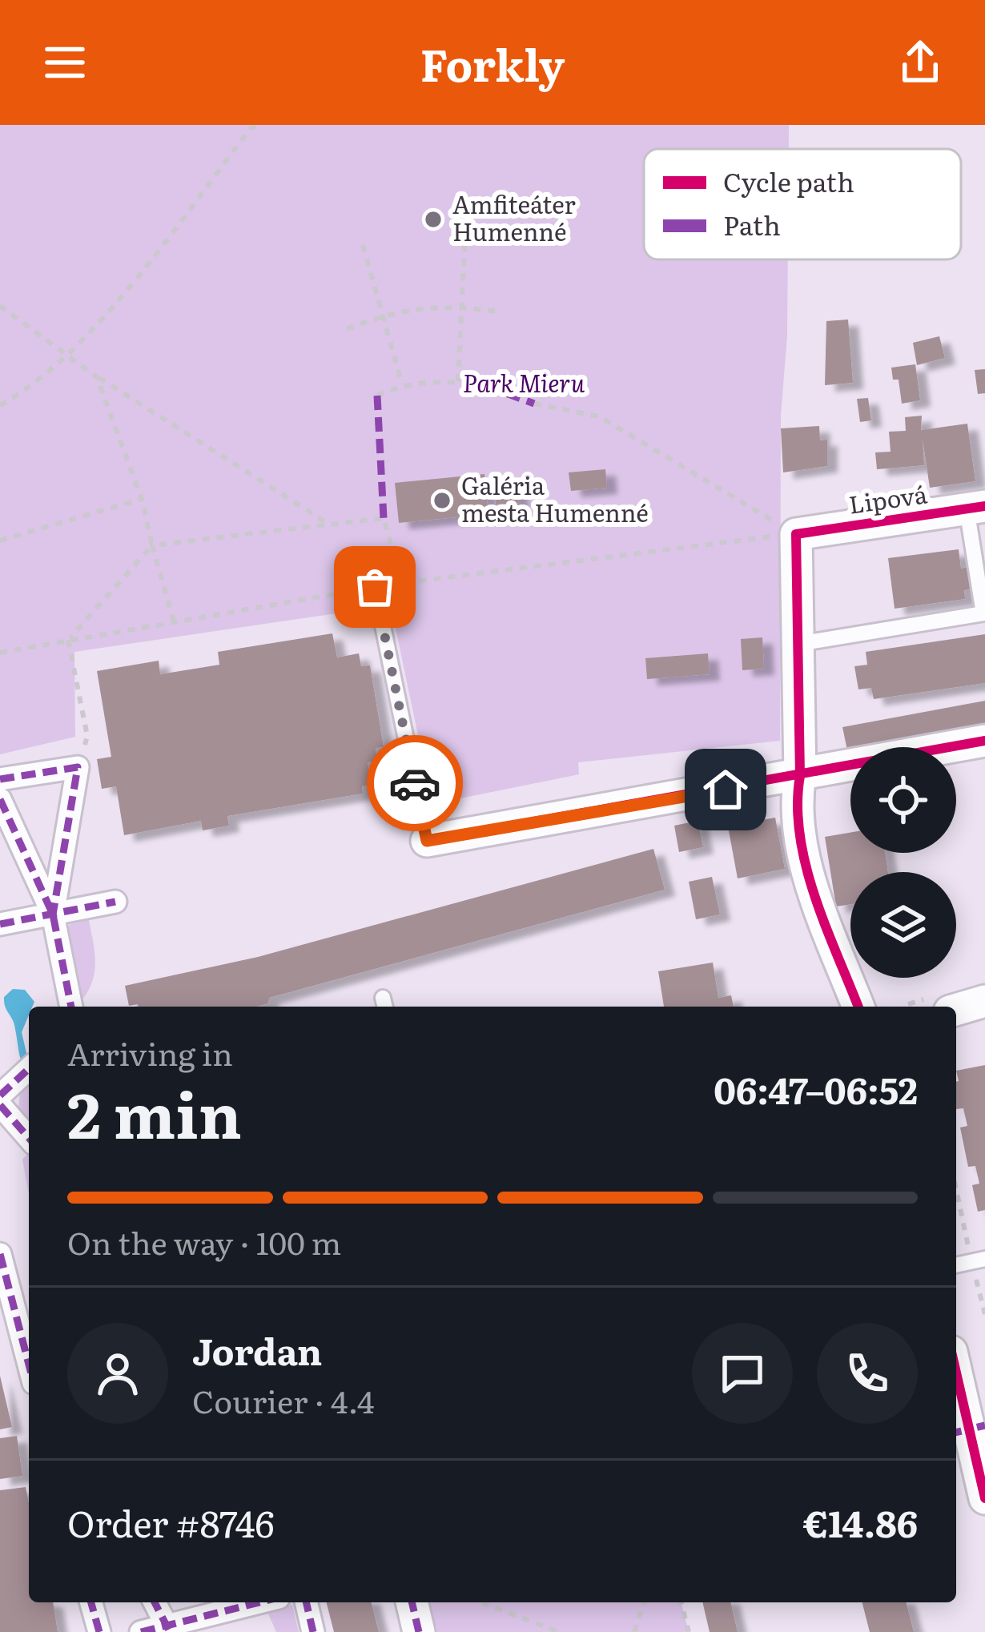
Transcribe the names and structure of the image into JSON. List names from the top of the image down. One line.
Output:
{"streets":{"street":["Lipová"]},"parks":["Park Mieru"],"places":["Amfiteáter Humenné","Galéria mesta Humenné"],"legend":["Cycle path","Path"],"page":{"header":"Forkly","heading":["2 min","Arriving in","06:47–06:52"],"panel":["Jordan","Courier · 4.4","Order #8746","€14.86"],"bar":"On the way · 100 m"}}
